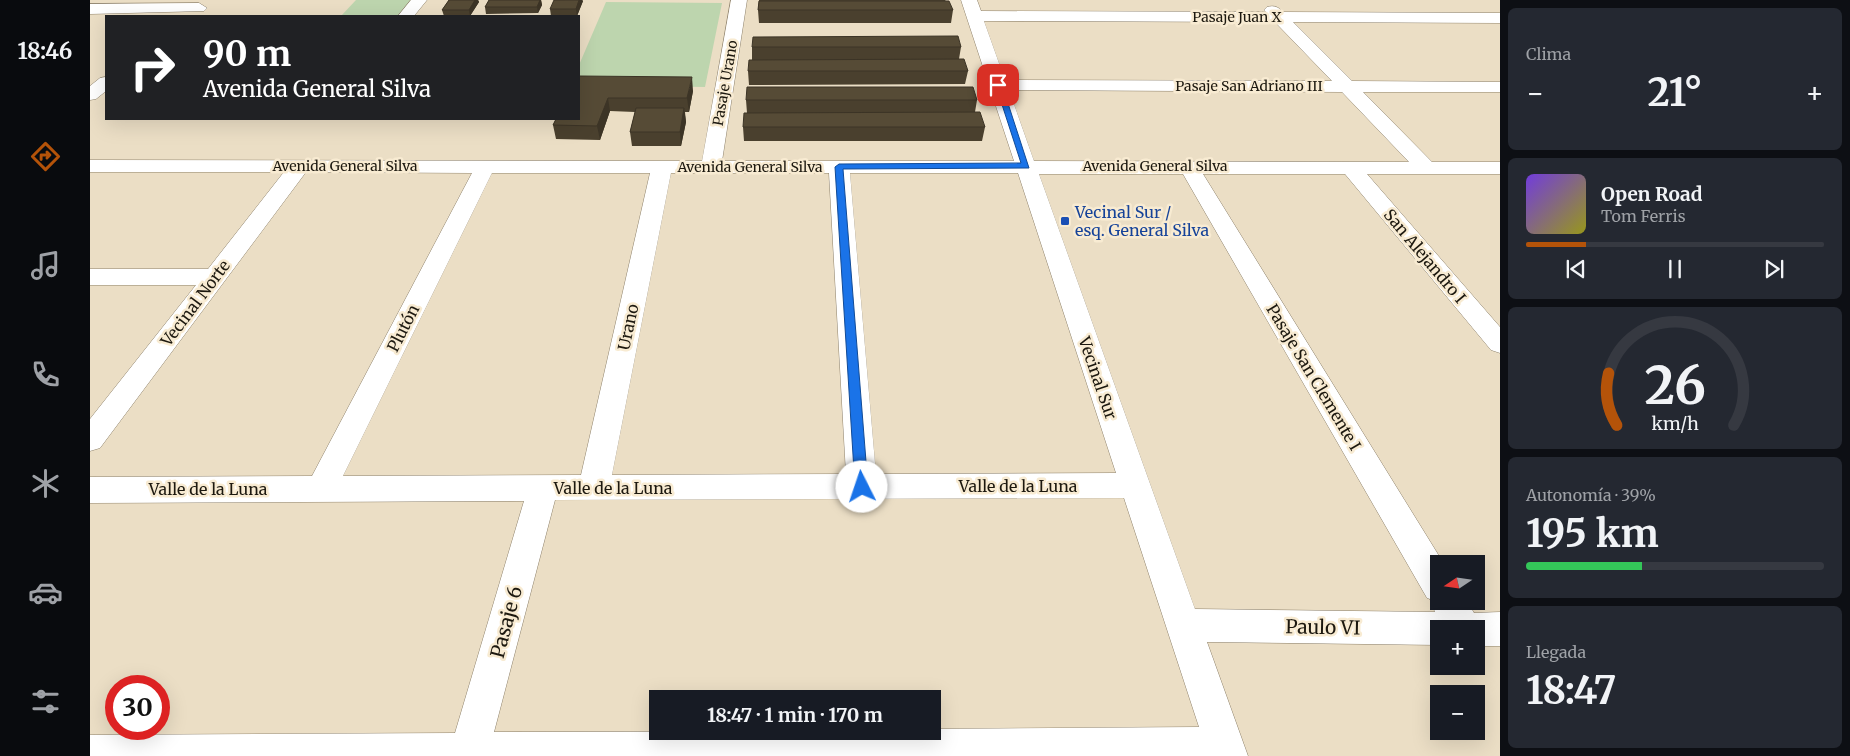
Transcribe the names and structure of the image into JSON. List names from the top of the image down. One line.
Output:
{"streets":{"street":["Pasaje Juan X","Pasaje Urano","Pasaje San Adriano III","Avenida General Silva","San Alejandro I","Vecinal Norte","Urano","Plutón","Pasaje San Clemente I","Vecinal Sur","Valle de la Luna","Pasaje 6","Paulo VI"]},"crossings":[["Pasaje Juan X","Vecinal Sur"],["Pasaje Urano","Avenida General Silva"],["Pasaje San Adriano III","Vecinal Sur"],["Avenida General Silva","San Alejandro I"],["Avenida General Silva","Vecinal Norte"],["Avenida General Silva","Urano"],["Avenida General Silva","Plutón"],["Avenida General Silva","Pasaje San Clemente I"],["Avenida General Silva","Vecinal Sur"],["Urano","Valle de la Luna"],["Plutón","Valle de la Luna"],["Vecinal Sur","Valle de la Luna"],["Vecinal Sur","Paulo VI"],["Valle de la Luna","Pasaje 6"]],"places":{"transit":["Vecinal Sur / esq. General Silva"]},"north":"left","page":{"tabs":"18:46","tile":["Clima",["Autonomía · 39%","195 km"],["Llegada","18:47"]],"turn":["90 m","Avenida General Silva"],"heat":["−","21°","+"],"song":["Open Road","Tom Ferris"],"map_buttons":["+","−"],"limit":"30","trip":"18:47 · 1 min · 170 m","gauge":["26","km/h"]}}
